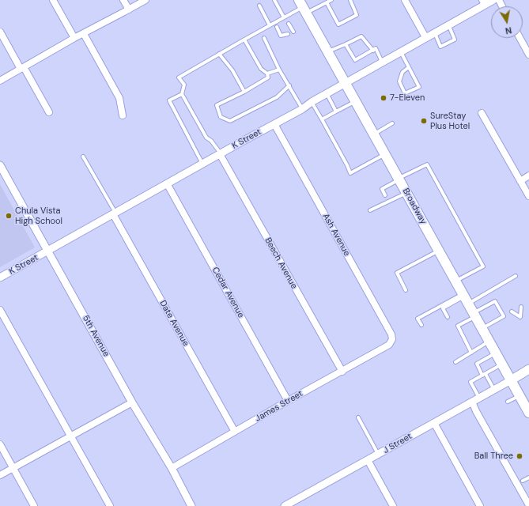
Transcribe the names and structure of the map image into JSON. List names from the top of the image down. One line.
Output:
{"streets":{"main road":["Broadway","J Street"],"street":["K Street","Ash Avenue","Beech Avenue","Cedar Avenue","Date Avenue","5th Avenue","James Street"]},"crossings":[["K Street","Broadway"],["K Street","Ash Avenue"],["K Street","Beech Avenue"],["K Street","Cedar Avenue"],["K Street","Date Avenue"],["K Street","5th Avenue"],["Broadway","J Street"],["Ash Avenue","James Street"],["Beech Avenue","James Street"],["Cedar Avenue","James Street"],["Date Avenue","James Street"],["5th Avenue","James Street"]],"places":["7-Eleven","SureStay Plus Hotel","Chula Vista High School","Ball Three"],"north":"bottom"}
